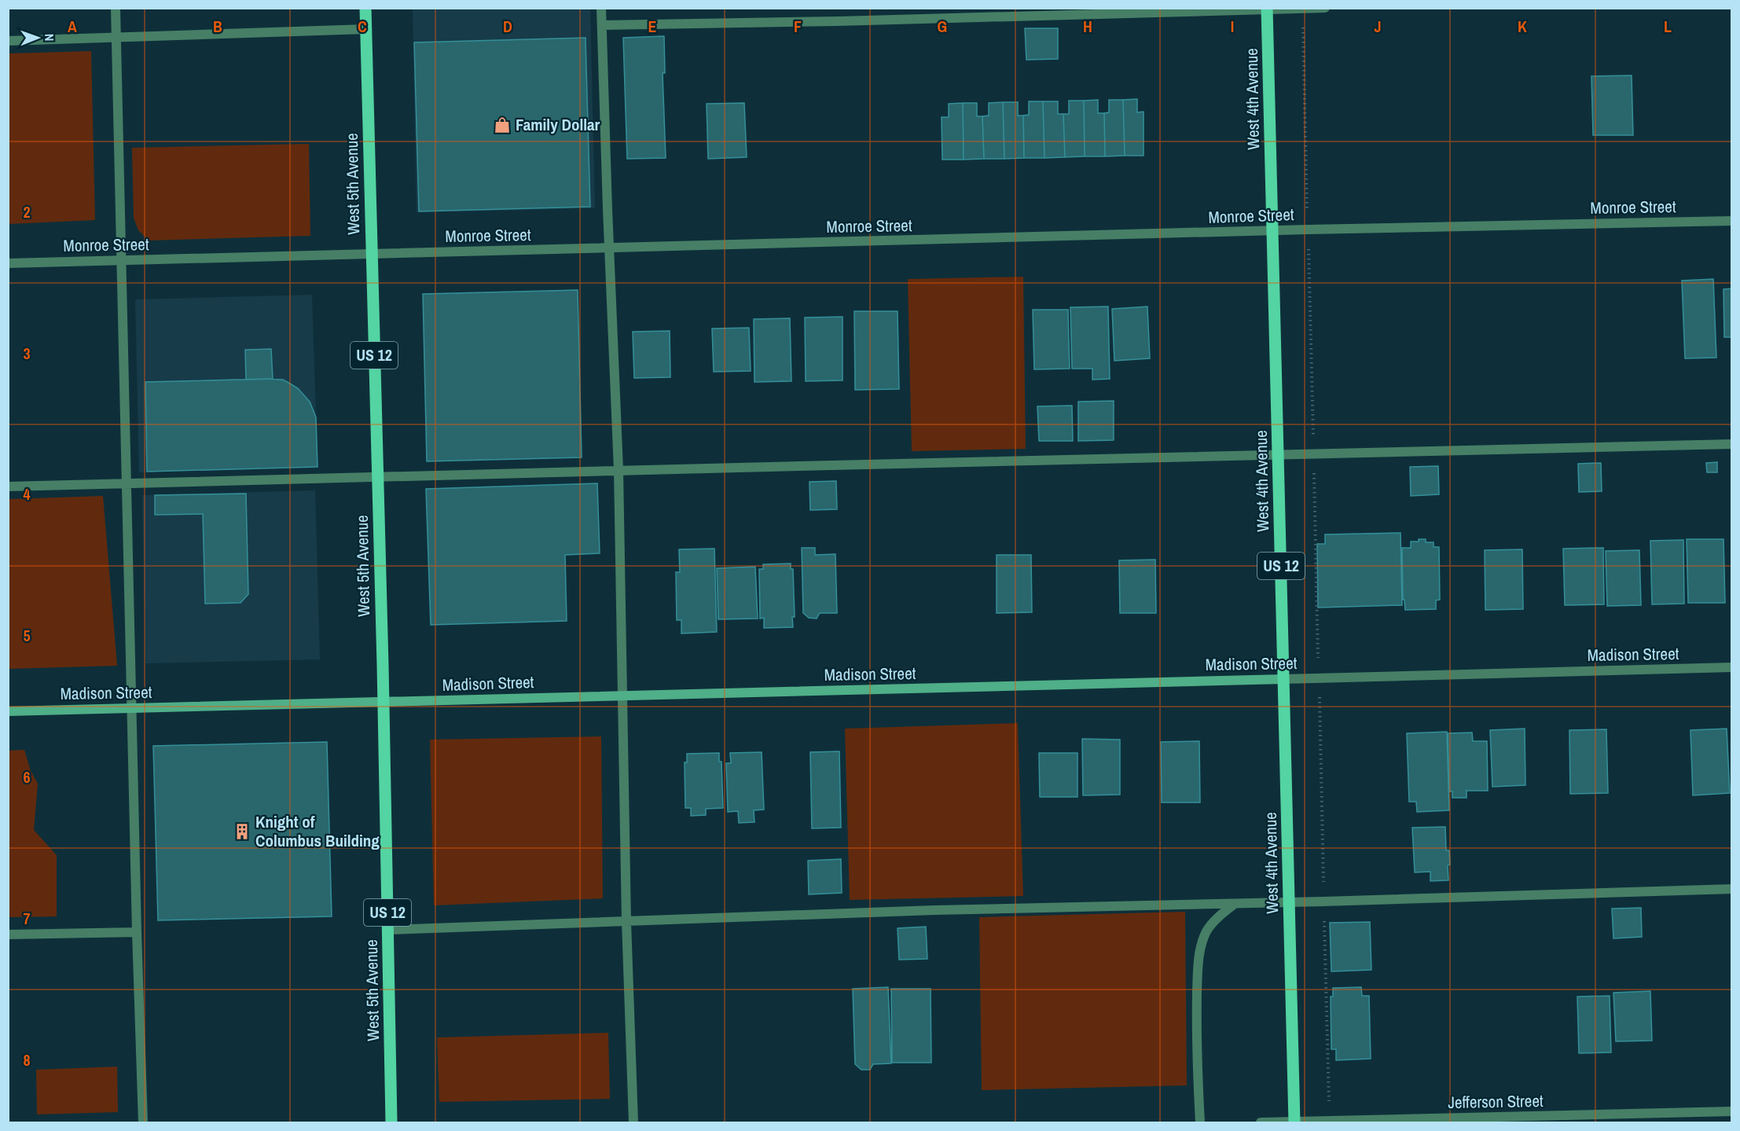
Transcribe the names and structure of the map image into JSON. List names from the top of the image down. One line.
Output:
{"streets":{"main road":["West 4th Avenue","West 5th Avenue","US 12"],"street":["Monroe Street","Madison Street","Jefferson Street"]},"crossings":[["West 4th Avenue","Monroe Street"],["West 4th Avenue","Madison Street"],["West 4th Avenue","Jefferson Street"],["West 5th Avenue","Monroe Street"],["West 5th Avenue","Madison Street"]],"places":{"shop":["Family Dollar"],"building":["Knight of Columbus Building"]},"north":"right","grid":{"columns":["A","B","C","D","E","F","G","H","I","J","K","L"],"rows":["2","3","4","5","6","7","8"]}}
